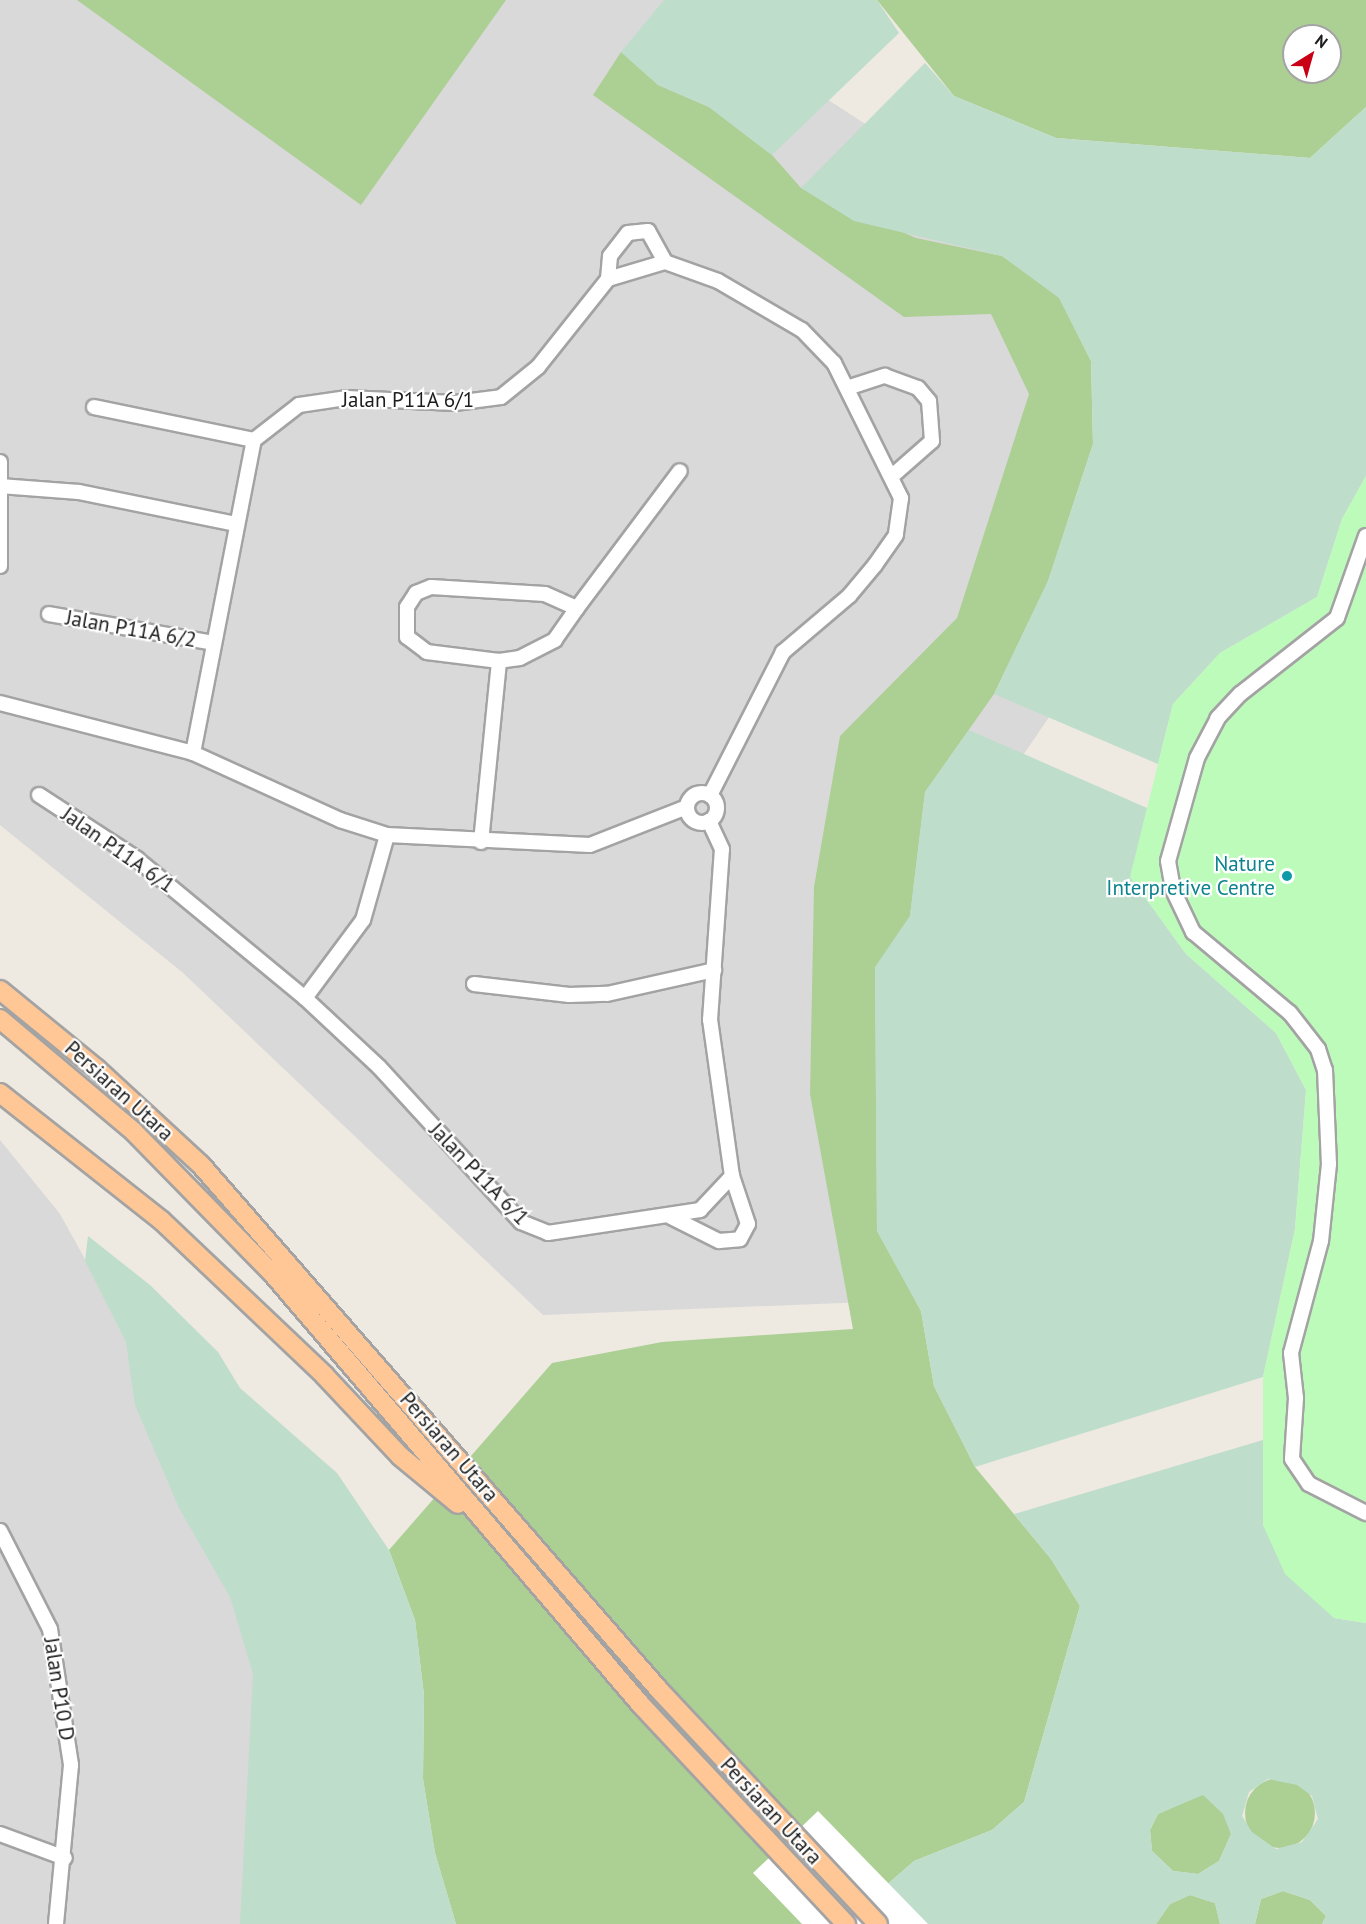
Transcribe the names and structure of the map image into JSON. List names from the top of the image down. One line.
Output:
{"streets":{"main road":["Persiaran Utara"],"street":["Jalan P11A 6/1","Jalan P11A 6/2","Jalan P10 D"]},"places":["Nature Interpretive Centre"],"north":"top right"}
